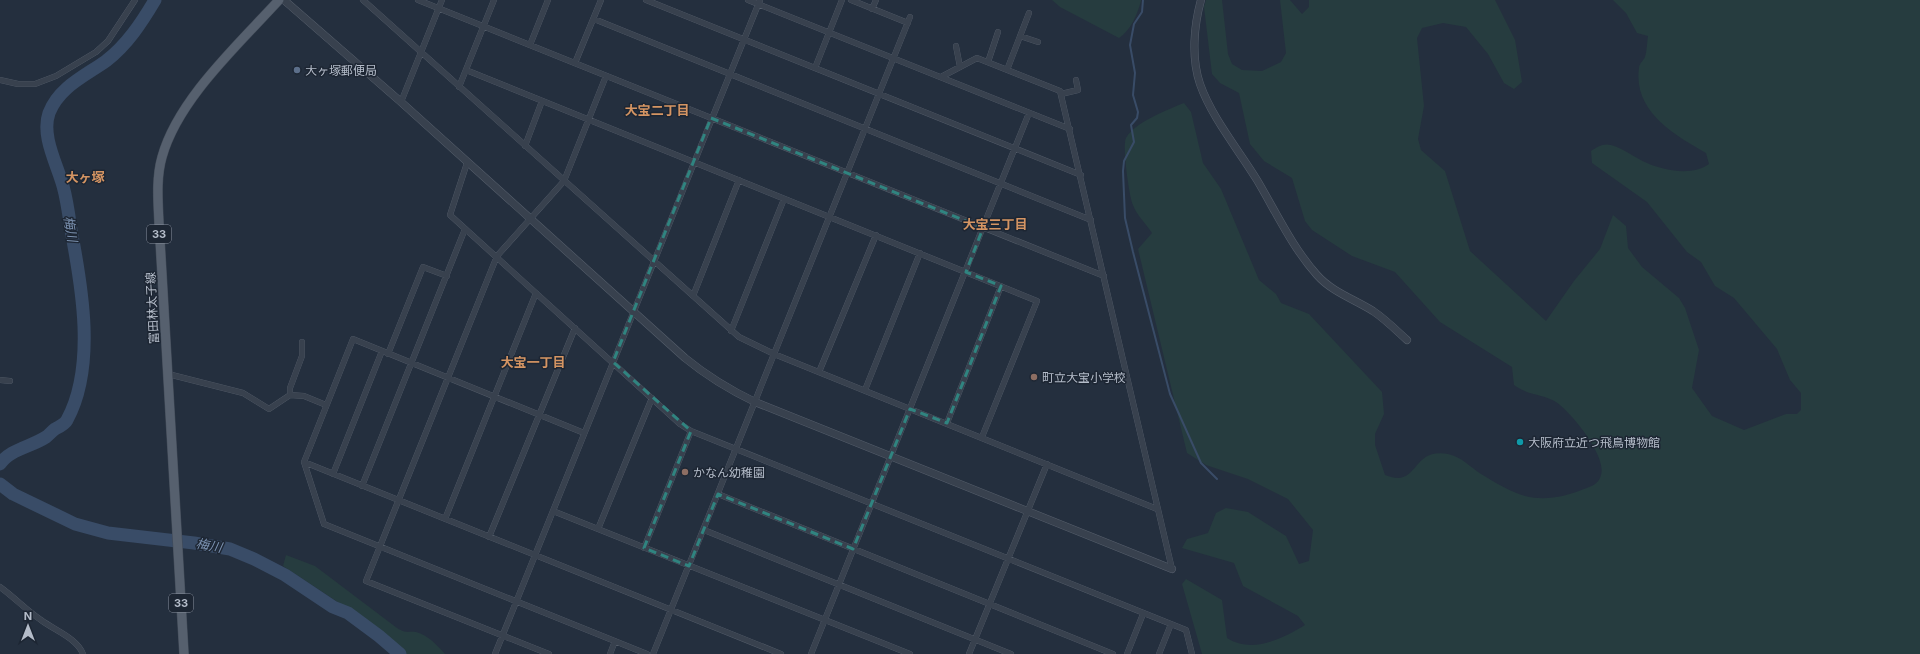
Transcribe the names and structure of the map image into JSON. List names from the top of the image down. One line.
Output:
{"streets":{"main road":["33","富田林太子線"]},"districts":["大宝二丁目","大ヶ塚","大宝三丁目","大宝一丁目"],"water":["梅川"],"places":["大ヶ塚郵便局","町立大宝小学校","大阪府立近つ飛鳥博物館","かなん幼稚園"],"north":"top"}
